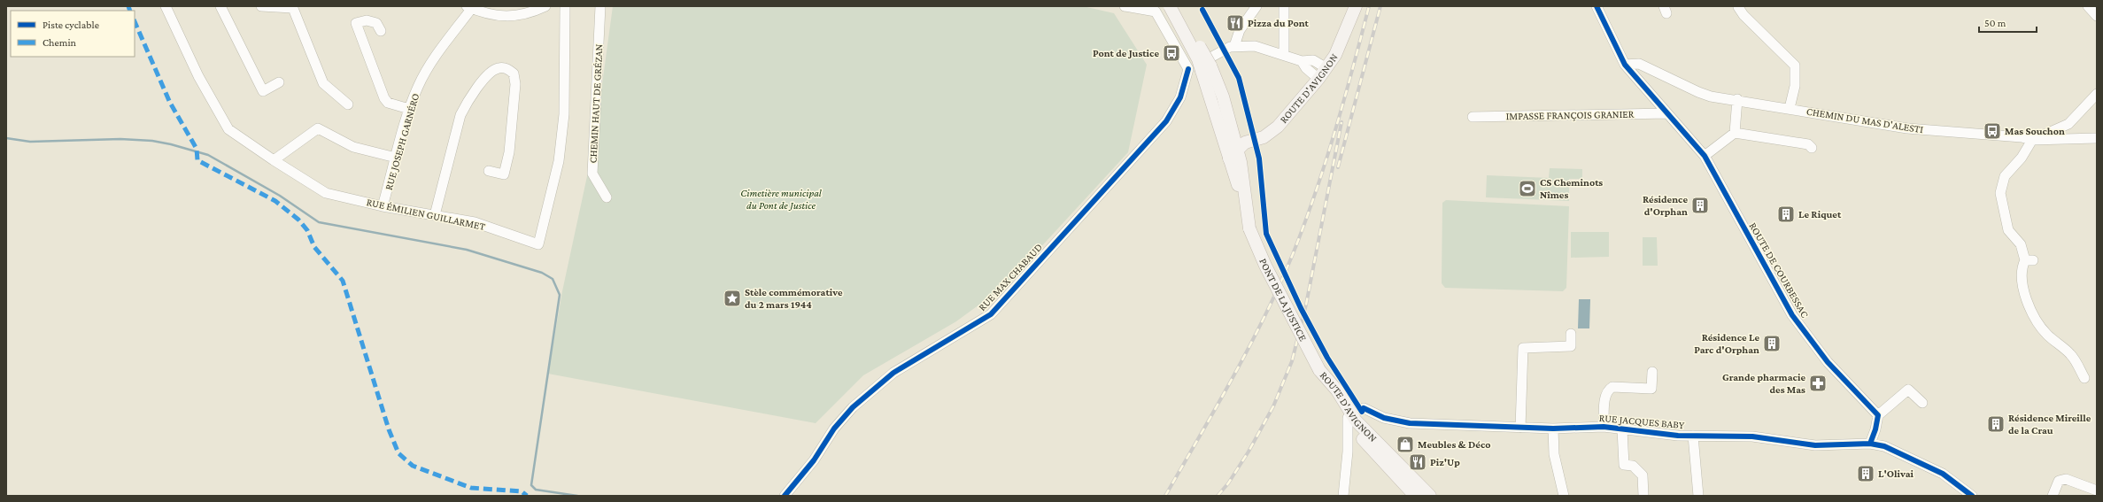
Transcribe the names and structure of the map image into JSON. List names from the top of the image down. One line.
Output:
{"streets":{"main road":["ROUTE D'AVIGNON","PONT DE LA JUSTICE"],"street":["CHEMIN HAUT DE GRÉZAN","IMPASSE FRANÇOIS GRANIER","CHEMIN DU MAS D'ALESTI","RUE JOSEPH GARNÉRO","RUE ÉMILIEN GUILLARMET","ROUTE DE COURBESSAC","RUE MAX CHABAUD","RUE JACQUES BABY"]},"crossings":[["ROUTE D'AVIGNON","PONT DE LA JUSTICE"],["IMPASSE FRANÇOIS GRANIER","ROUTE DE COURBESSAC"],["CHEMIN DU MAS D'ALESTI","ROUTE DE COURBESSAC"],["RUE JOSEPH GARNÉRO","RUE ÉMILIEN GUILLARMET"]],"parks":["Cimetière municipal du Pont de Justice"],"places":{"restaurant":["Pizza du Pont","Piz'Up"],"bus stop":["Pont de Justice","Mas Souchon"],"sports":["CS Cheminots Nîmes"],"building":["Résidence d'Orphan","Le Riquet","Résidence Le Parc d'Orphan","Résidence Mireille de la Crau","L'Olivai"],"place":["Stèle commémorative du 2 mars 1944"],"pharmacy":["Grande pharmacie des Mas"],"shop":["Meubles & Déco"]},"legend":["Piste cyclable","Chemin"],"scale_bar":"50 m"}
